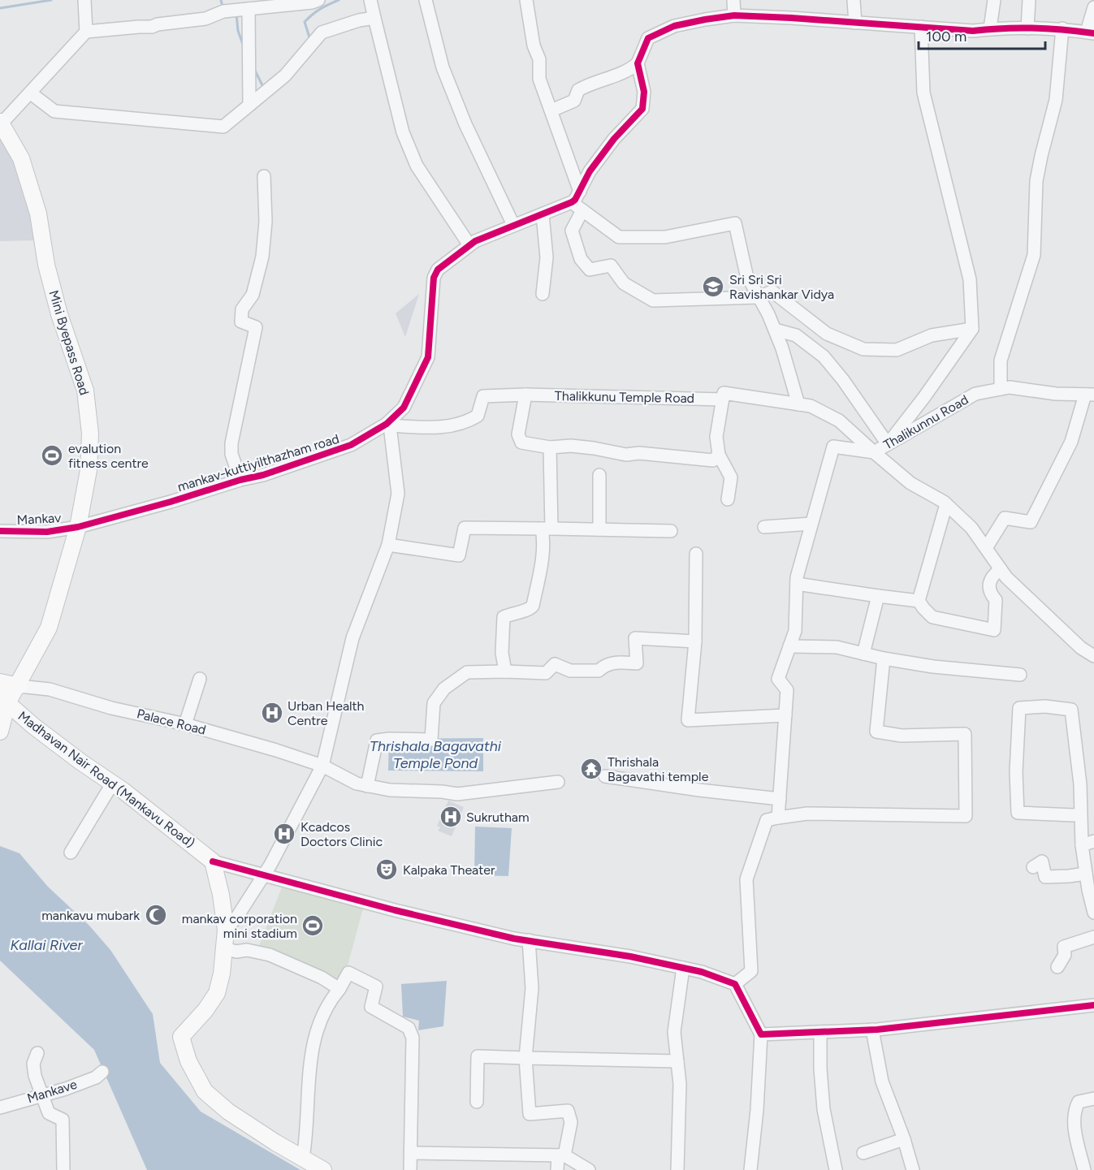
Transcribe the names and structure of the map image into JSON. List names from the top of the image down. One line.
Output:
{"streets":{"main road":["Mini Byepass Road","Madhavan Nair Road (Mankavu Road)"],"street":["Thalikkunu Temple Road","Thalikunnu Road","mankav-kuttiyilthazham road","Mankav","Palace Road","Mankave"]},"crossings":[["Mini Byepass Road","mankav-kuttiyilthazham road"],["Mini Byepass Road","Mankav"],["Mini Byepass Road","Palace Road"],["Mini Byepass Road","Madhavan Nair Road (Mankavu Road)"],["mankav-kuttiyilthazham road","Mankav"]],"water":["Thrishala Bagavathi Temple Pond","Kallai River"],"places":{"school or university":["Sri Sri Sri Ravishankar Vidya"],"sports":["evalution fitness centre","mankav corporation mini stadium"],"hospital":["Urban Health Centre","Sukrutham","Kcadcos Doctors Clinic"],"temple":["Thrishala Bagavathi temple"],"theatre":["Kalpaka Theater"],"mosque":["mankavu mubark"]},"scale_bar":"100 m"}
